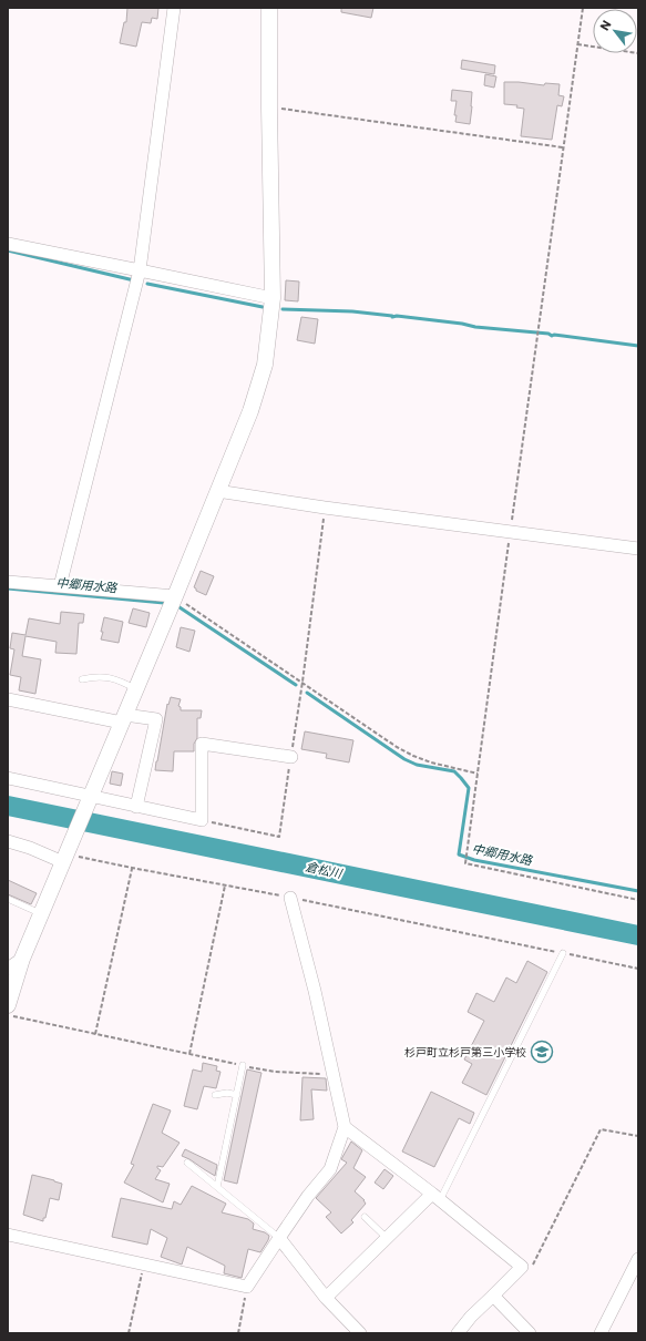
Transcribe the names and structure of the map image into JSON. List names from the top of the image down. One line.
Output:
{"water":["中郷用水路","倉松川"],"places":{"school or university":["杉戸町立杉戸第三小学校"]},"north":"top left"}
